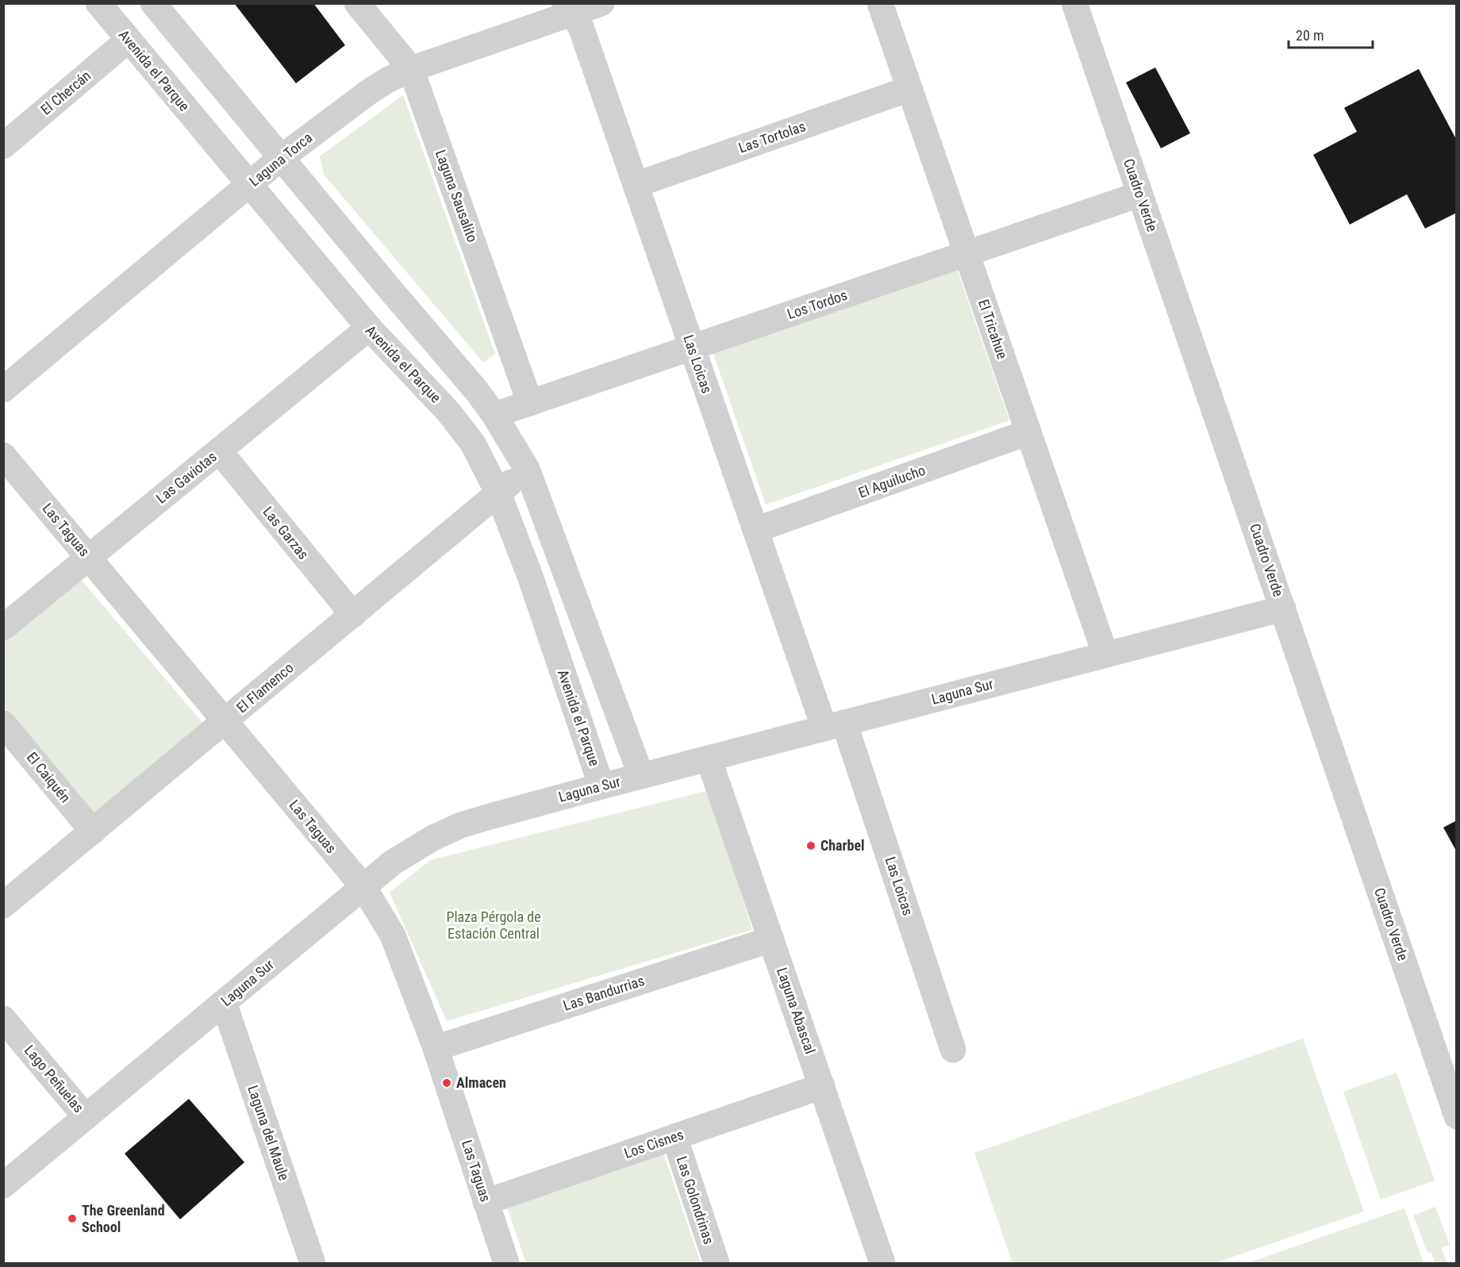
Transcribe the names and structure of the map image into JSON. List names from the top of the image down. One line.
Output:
{"streets":{"street":["Avenida el Parque","El Chercán","Las Tortolas","Laguna Torca","Cuadro Verde","Laguna Sausalito","Los Tordos","El Tricahue","Las Loicas","Las Gaviotas","El Aguilucho","Las Taguas","Las Garzas","El Flamenco","Laguna Sur","El Caiquén","Las Bandurrias","Laguna Abascal","Lago Peñuelas","Laguna del Maule","Los Cisnes","Las Golondrinas"]},"crossings":[["Avenida el Parque","El Chercán"],["Avenida el Parque","Laguna Torca"],["Avenida el Parque","Las Gaviotas"],["Avenida el Parque","El Flamenco"],["Avenida el Parque","Laguna Sur"],["Las Tortolas","El Tricahue"],["Las Tortolas","Las Loicas"],["Laguna Torca","Laguna Sausalito"],["Laguna Torca","Las Loicas"],["Cuadro Verde","Los Tordos"],["Cuadro Verde","Laguna Sur"],["Laguna Sausalito","Los Tordos"],["Los Tordos","El Tricahue"],["Los Tordos","Las Loicas"],["El Tricahue","El Aguilucho"],["El Tricahue","Laguna Sur"],["Las Loicas","El Aguilucho"],["Las Loicas","Laguna Sur"],["Las Gaviotas","Las Taguas"],["Las Gaviotas","Las Garzas"],["Las Taguas","El Flamenco"],["Las Taguas","Laguna Sur"],["Las Taguas","Las Bandurrias"],["Las Taguas","Los Cisnes"],["Las Garzas","El Flamenco"],["El Flamenco","El Caiquén"],["Laguna Sur","Laguna Abascal"],["Laguna Sur","Lago Peñuelas"],["Laguna Sur","Laguna del Maule"],["Las Bandurrias","Laguna Abascal"],["Laguna Abascal","Los Cisnes"],["Los Cisnes","Las Golondrinas"]],"parks":["Plaza Pérgola de Estación Central"],"places":["Charbel","Almacen","The Greenland School"],"scale_bar":"20 m"}
